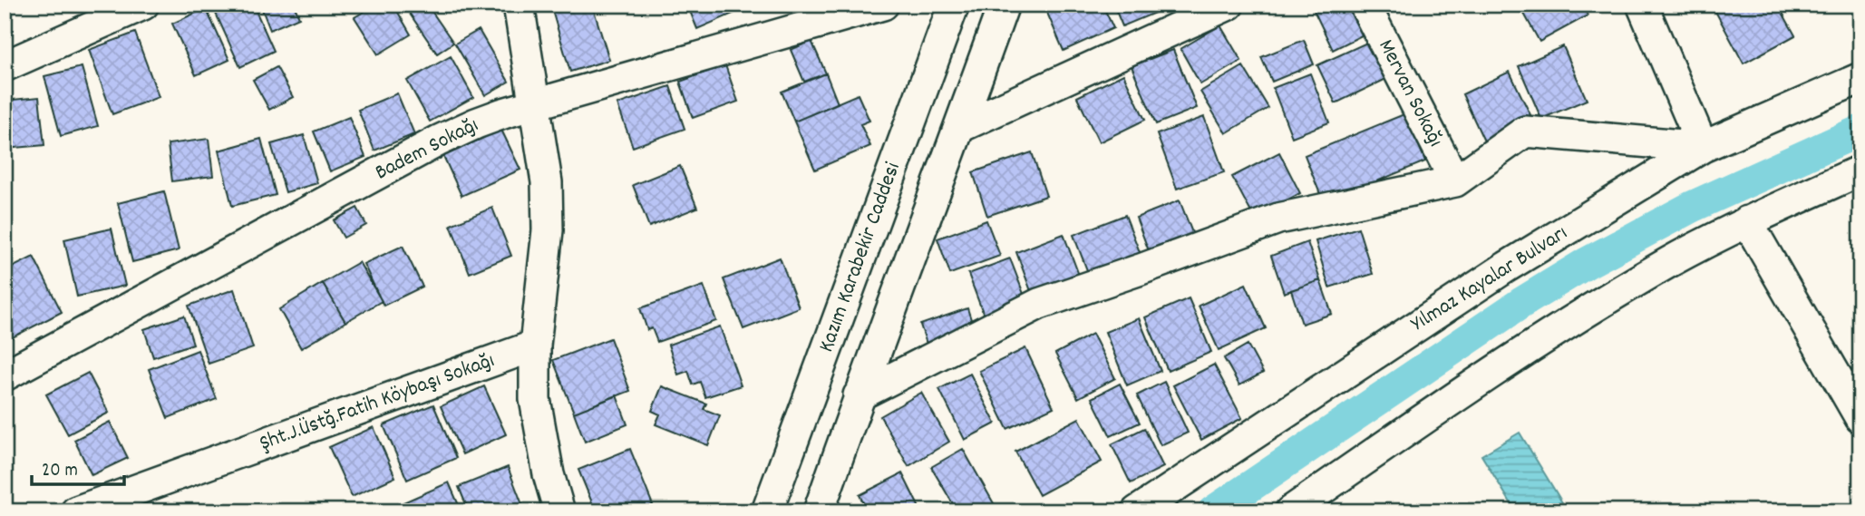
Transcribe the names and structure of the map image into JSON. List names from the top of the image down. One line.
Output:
{"streets":{"street":["Mervan Sokağı","Badem Sokağı","Kazım Karabekir Caddesi","Yılmaz Kayalar Bulvarı","Şht.J.Üstğ.Fatih Köybaşı Sokağı"]},"scale_bar":"20 m"}
